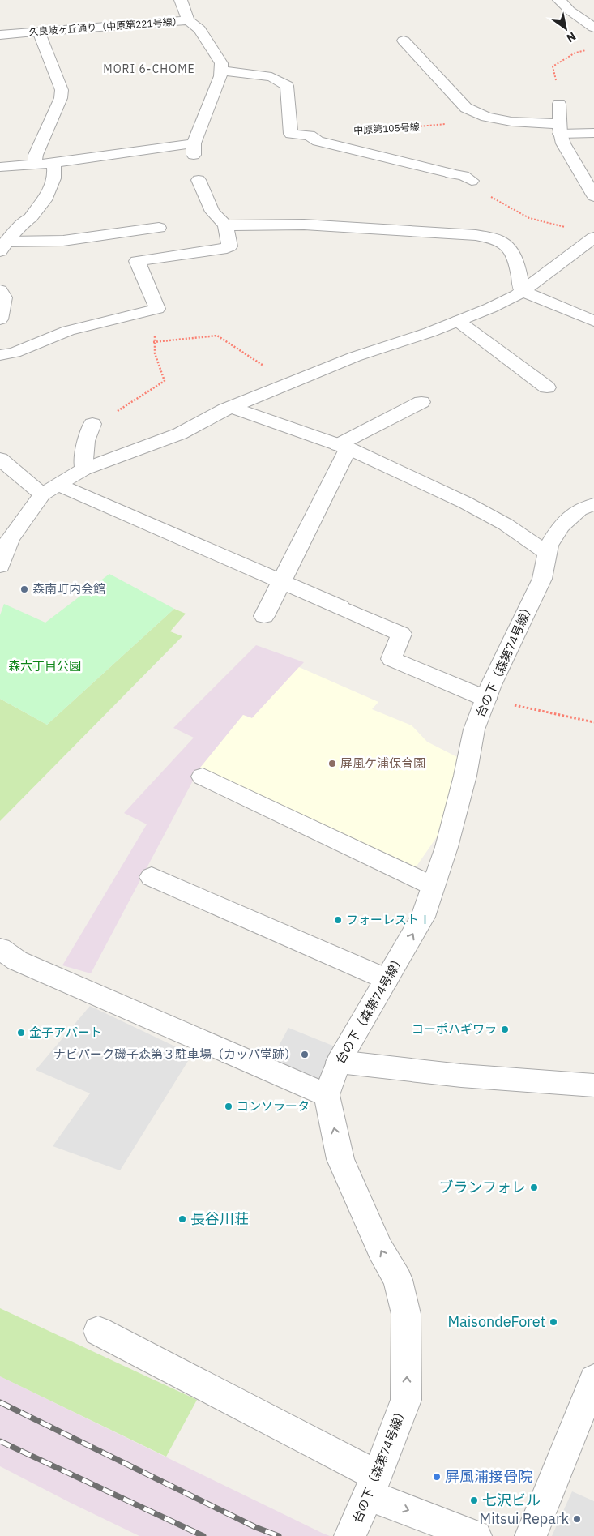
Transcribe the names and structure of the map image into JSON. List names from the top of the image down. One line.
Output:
{"streets":{"street":["久良岐ヶ丘通り（中原第221号線）","台の下（森第74号線）"],"path":["中原第105号線"]},"districts":["MORI 6-CHOME"],"parks":["森六丁目公園"],"places":["森南町内会館","屏風ケ浦保育園","フォーレストⅠ","コーポハギワラ","金子アパート","ナビパーク磯子森第３駐車場（カッパ堂跡）","コンソラータ","ブランフォレ","長谷川荘","MaisondeForet","屛風浦接骨院","七沢ビル","Mitsui Repark"],"north":"bottom right"}
